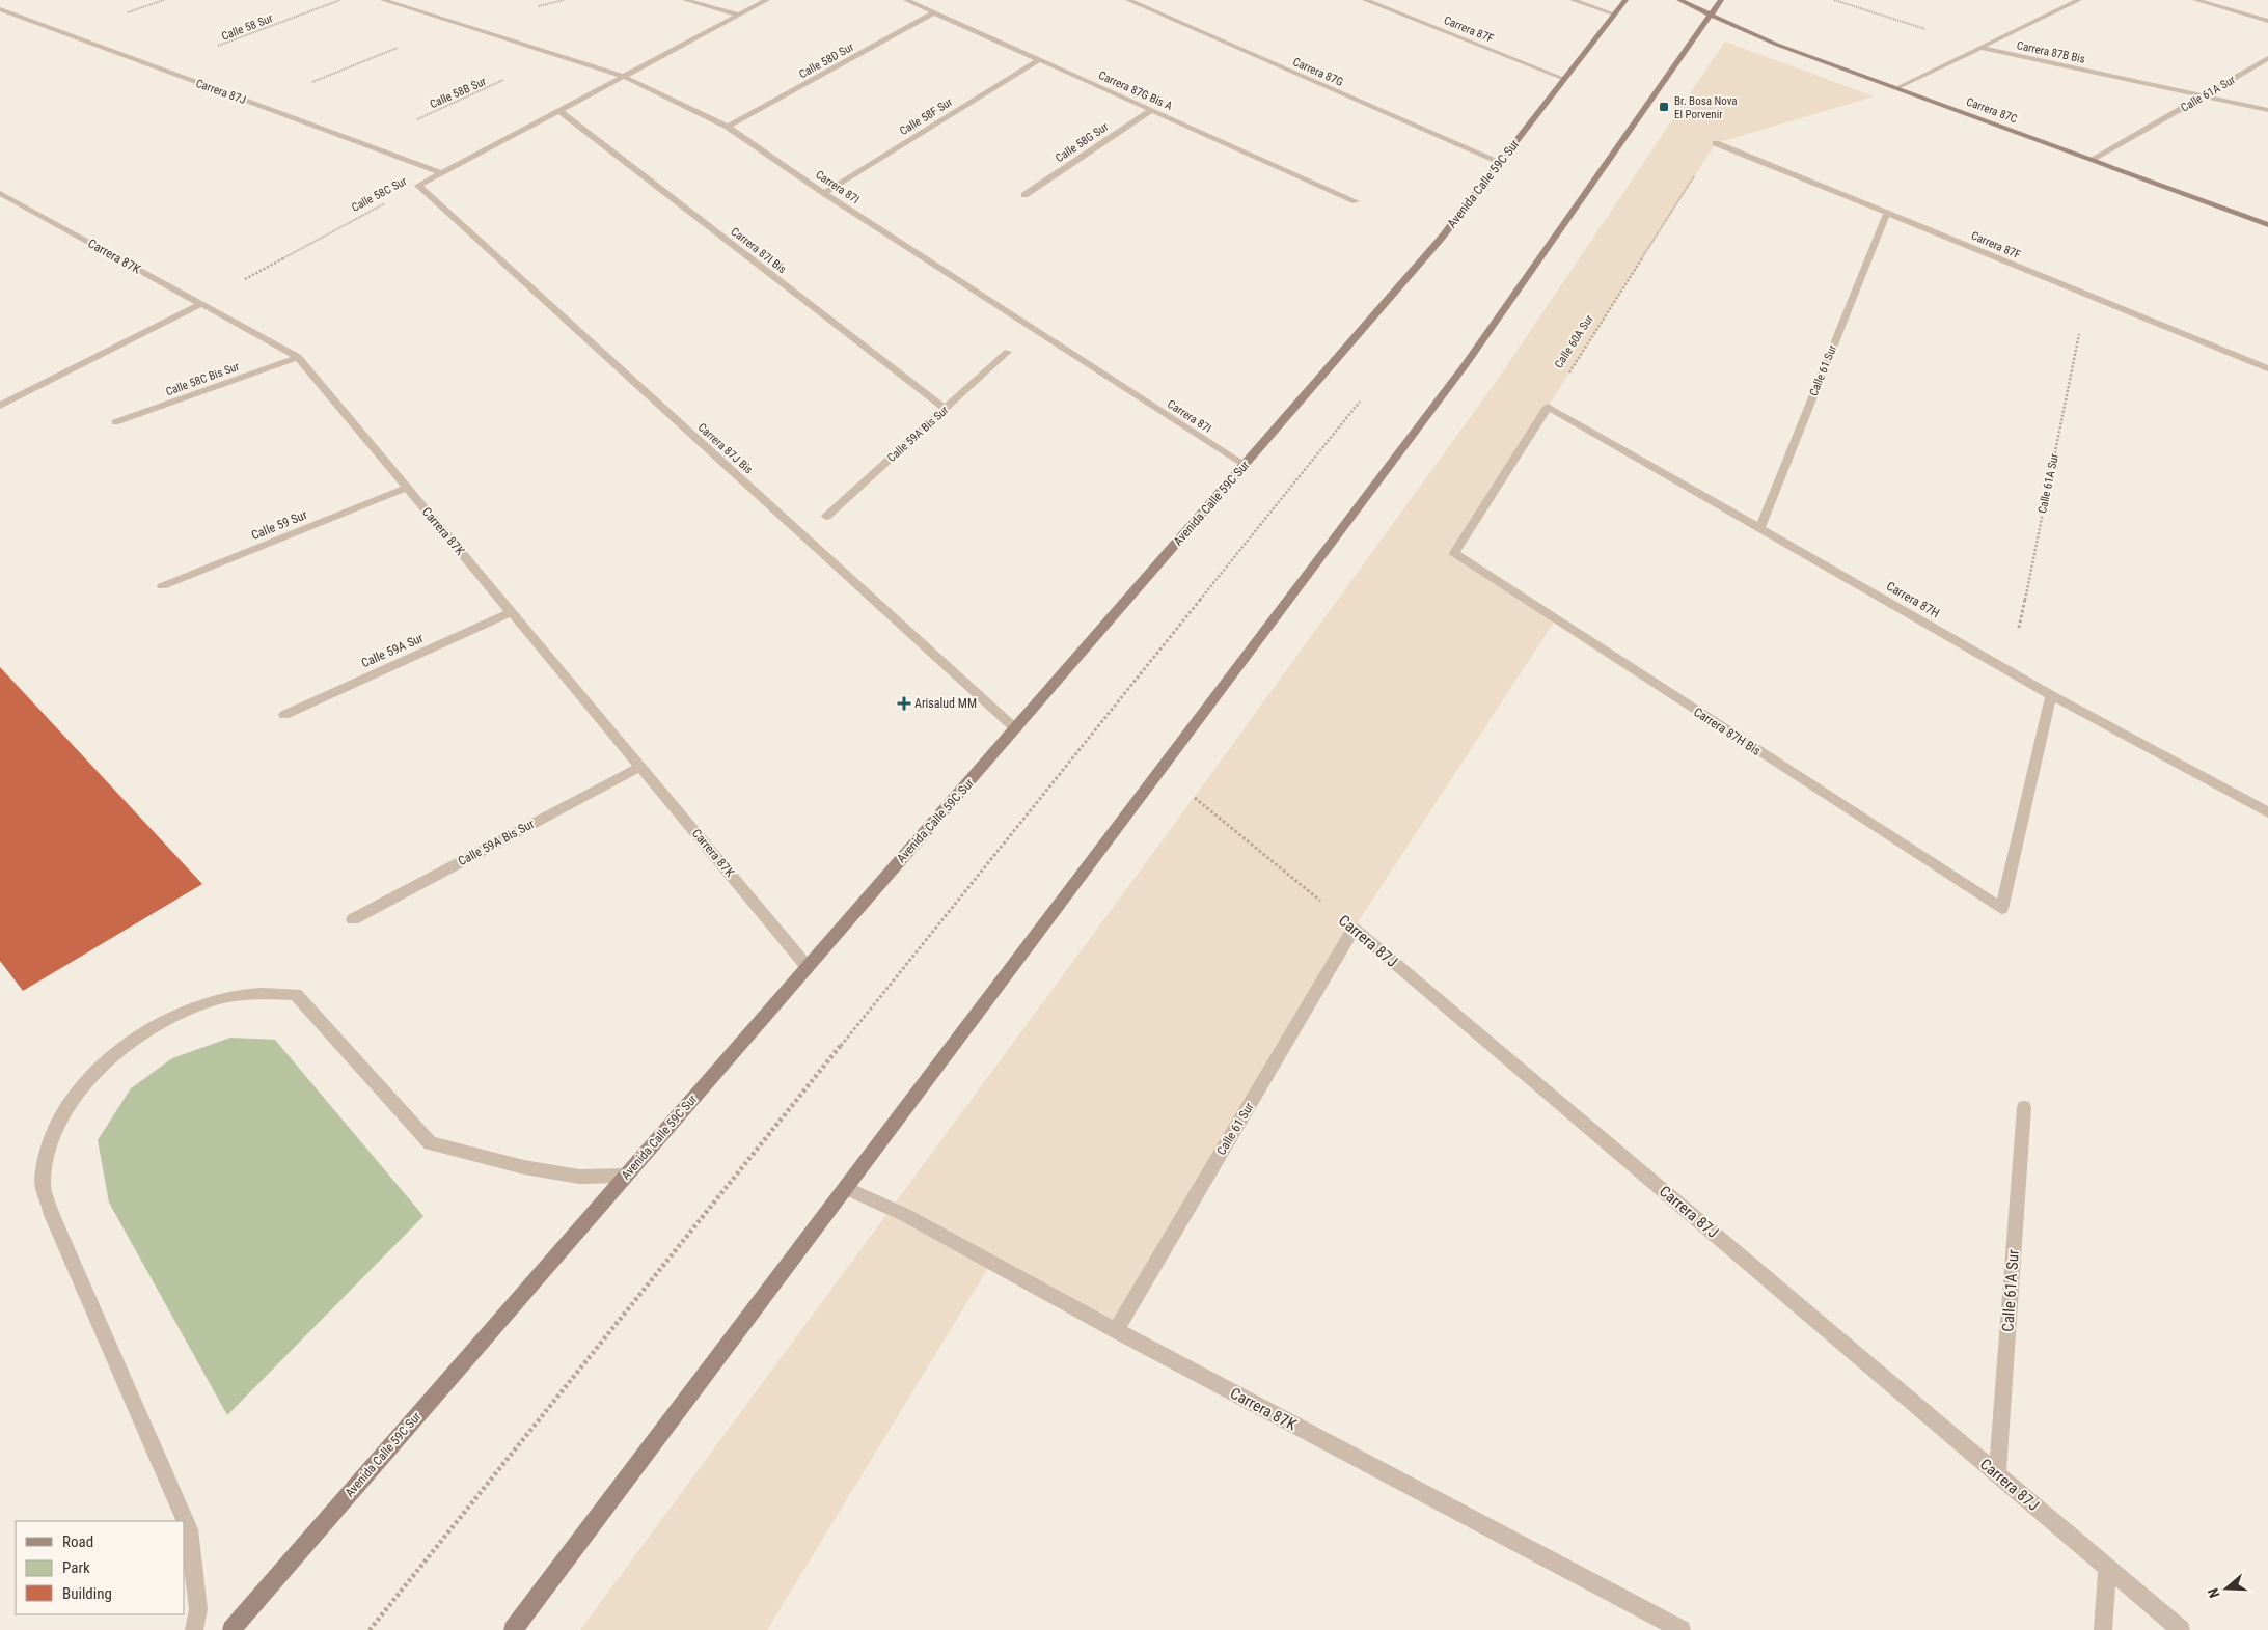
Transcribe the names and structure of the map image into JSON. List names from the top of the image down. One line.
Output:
{"streets":{"main road":["Carrera 87C","Avenida Calle 59C Sur"],"street":["Carrera 87F","Carrera 87B Bis","Calle 58D Sur","Carrera 87G","Carrera 87G Bis A","Carrera 87J","Calle 61A Sur","Calle 58F Sur","Calle 58G Sur","Carrera 87I","Calle 58C Sur","Carrera 87I Bis","Carrera 87K","Calle 61 Sur","Calle 58C Bis Sur","Calle 59A Bis Sur","Carrera 87J Bis","Calle 59 Sur","Carrera 87H","Calle 59A Sur","Carrera 87H Bis"],"path":["Calle 58 Sur","Calle 58B Sur","Calle 60A Sur"]},"crossings":[["Calle 58 Sur","Carrera 87J"],["Carrera 87F","Calle 61A Sur"],["Carrera 87F","Avenida Calle 59C Sur"],["Carrera 87F","Calle 60A Sur"],["Carrera 87F","Calle 61 Sur"],["Carrera 87B Bis","Calle 61A Sur"],["Calle 58D Sur","Carrera 87G Bis A"],["Calle 58D Sur","Carrera 87I"],["Carrera 87G","Avenida Calle 59C Sur"],["Carrera 87G Bis A","Calle 58F Sur"],["Carrera 87G Bis A","Calle 58G Sur"],["Carrera 87J","Calle 58B Sur"],["Carrera 87J","Calle 61A Sur"],["Carrera 87J","Calle 58C Sur"],["Carrera 87J","Calle 61 Sur"],["Calle 58B Sur","Carrera 87I"],["Calle 61A Sur","Carrera 87C"],["Calle 61A Sur","Carrera 87H"],["Calle 58F Sur","Carrera 87I"],["Avenida Calle 59C Sur","Carrera 87I"],["Avenida Calle 59C Sur","Carrera 87K"],["Avenida Calle 59C Sur","Carrera 87J Bis"],["Carrera 87I","Calle 58C Sur"],["Calle 58C Sur","Carrera 87I Bis"],["Calle 58C Sur","Carrera 87K"],["Calle 58C Sur","Carrera 87J Bis"],["Carrera 87I Bis","Calle 59A Bis Sur"],["Carrera 87K","Calle 61 Sur"],["Carrera 87K","Calle 58C Bis Sur"],["Carrera 87K","Calle 59A Bis Sur"],["Carrera 87K","Calle 59 Sur"],["Carrera 87K","Calle 59A Sur"],["Calle 60A Sur","Carrera 87H"],["Calle 60A Sur","Carrera 87H Bis"],["Calle 61 Sur","Carrera 87H"],["Carrera 87H","Carrera 87H Bis"]],"places":{"transit":["Br. Bosa Nova El Porvenir"],"health":["Arisalud MM"]},"legend":["Road","Park","Building"],"north":"left"}
